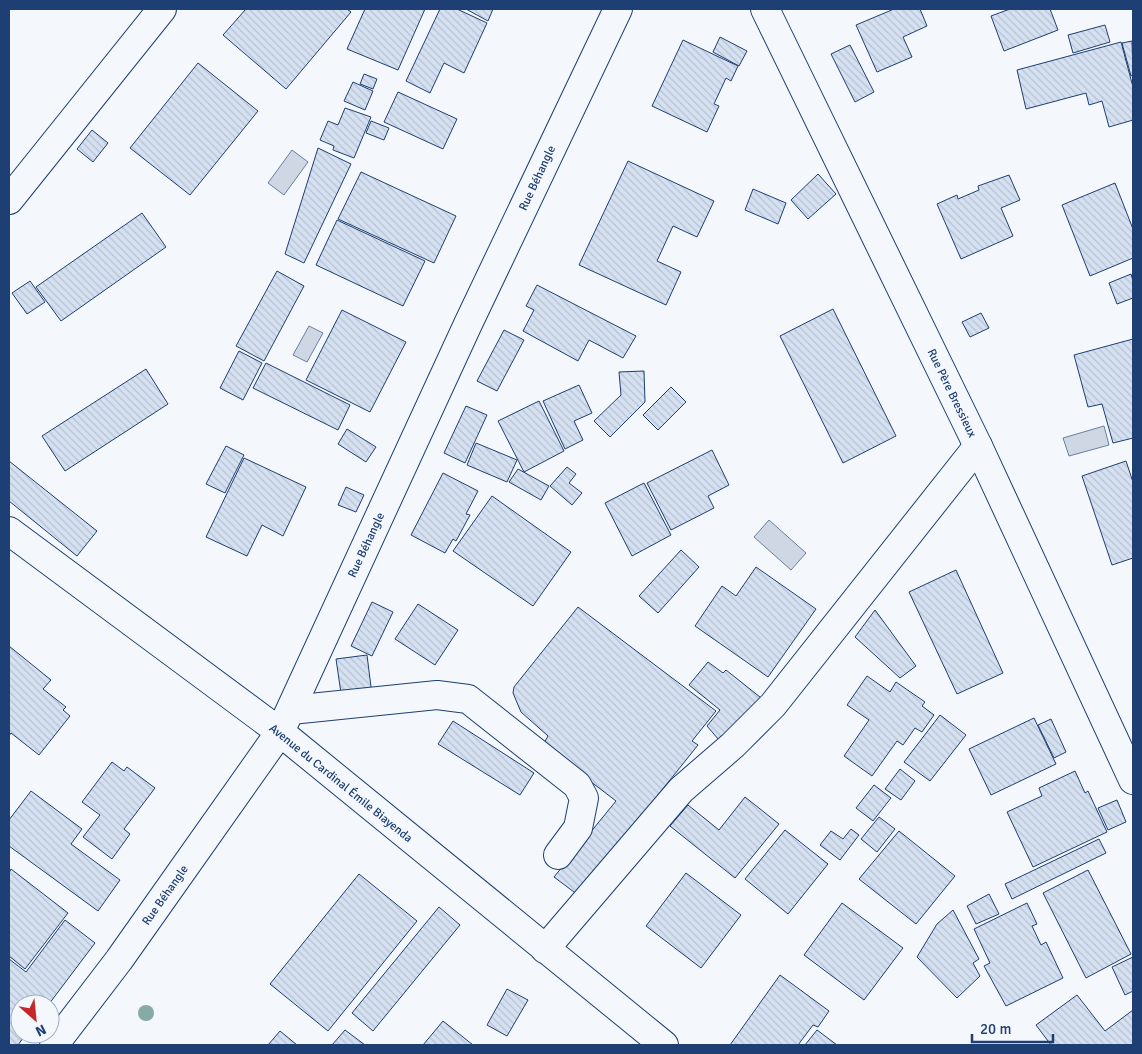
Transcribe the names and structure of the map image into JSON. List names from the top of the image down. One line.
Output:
{"streets":{"street":["Rue Béhangle","Rue Père Bressieux","Avenue du Cardinal Émile Biayenda"]},"crossings":[["Rue Béhangle","Avenue du Cardinal Émile Biayenda"]],"scale_bar":"20 m","north":"bottom right"}
